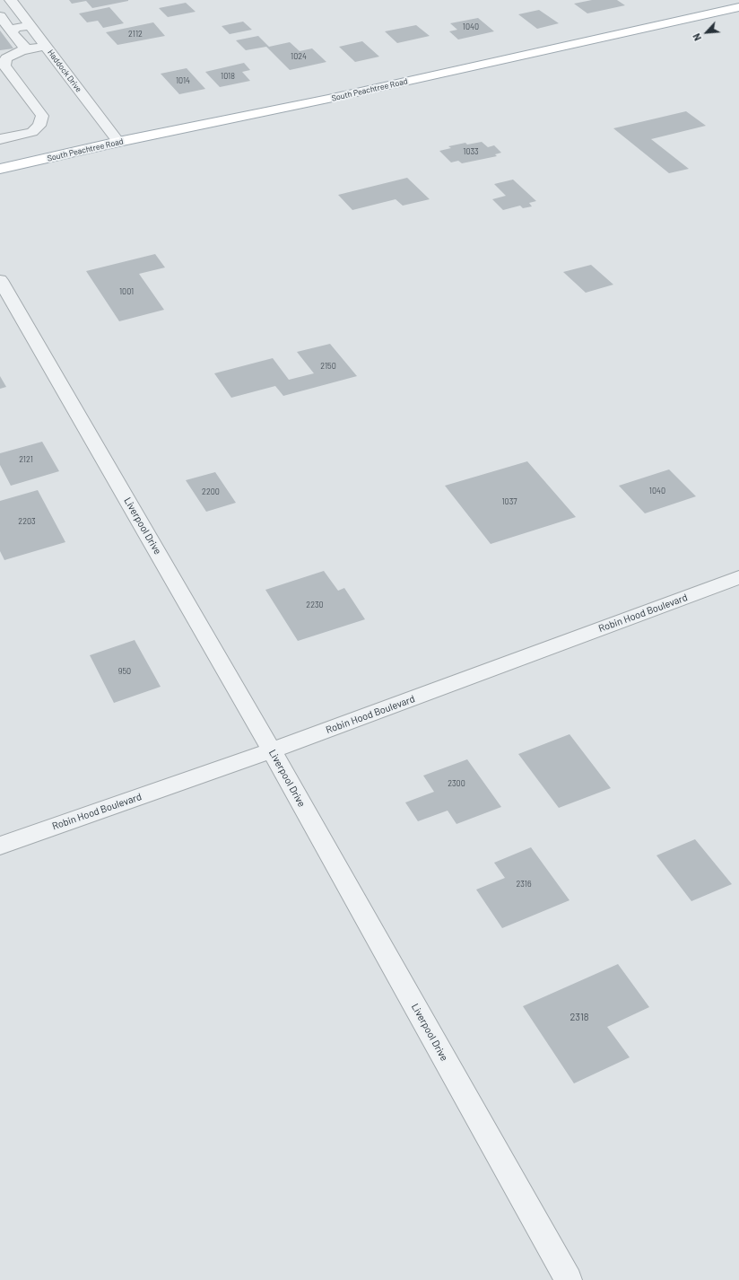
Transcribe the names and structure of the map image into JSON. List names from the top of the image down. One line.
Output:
{"streets":{"main road":["South Peachtree Road"],"street":["Haddock Drive","Liverpool Drive","Robin Hood Boulevard"]},"crossings":[["Haddock Drive","South Peachtree Road"],["Liverpool Drive","Robin Hood Boulevard"]],"house_numbers":["1040","2112","1024","1018","1014","1033","1001","2150","2121","1040","2200","1037","2203","2230","950","2300","2316","2318"],"north":"bottom left"}
